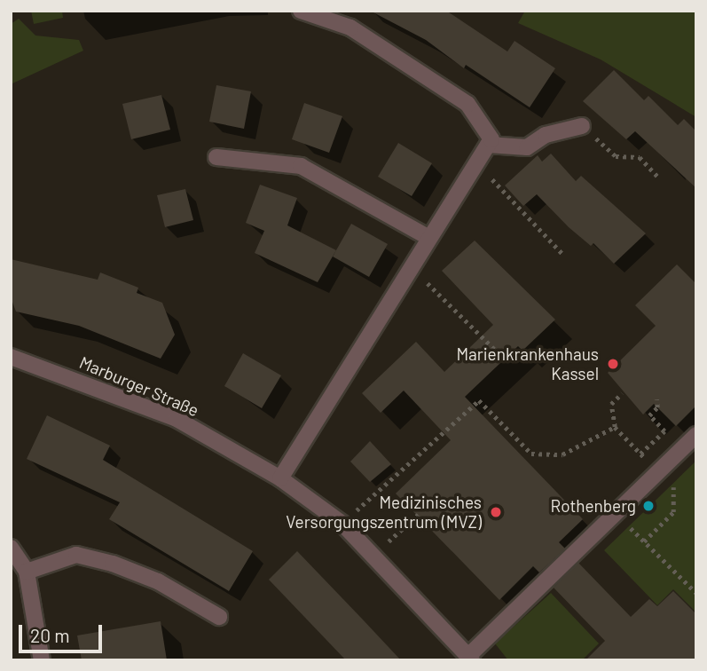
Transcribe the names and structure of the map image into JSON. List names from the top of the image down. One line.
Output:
{"streets":{"street":["Marburger Straße"]},"places":["Marienkrankenhaus Kassel","Rothenberg","Medizinisches Versorgungszentrum (MVZ)"],"scale_bar":"20 m"}
